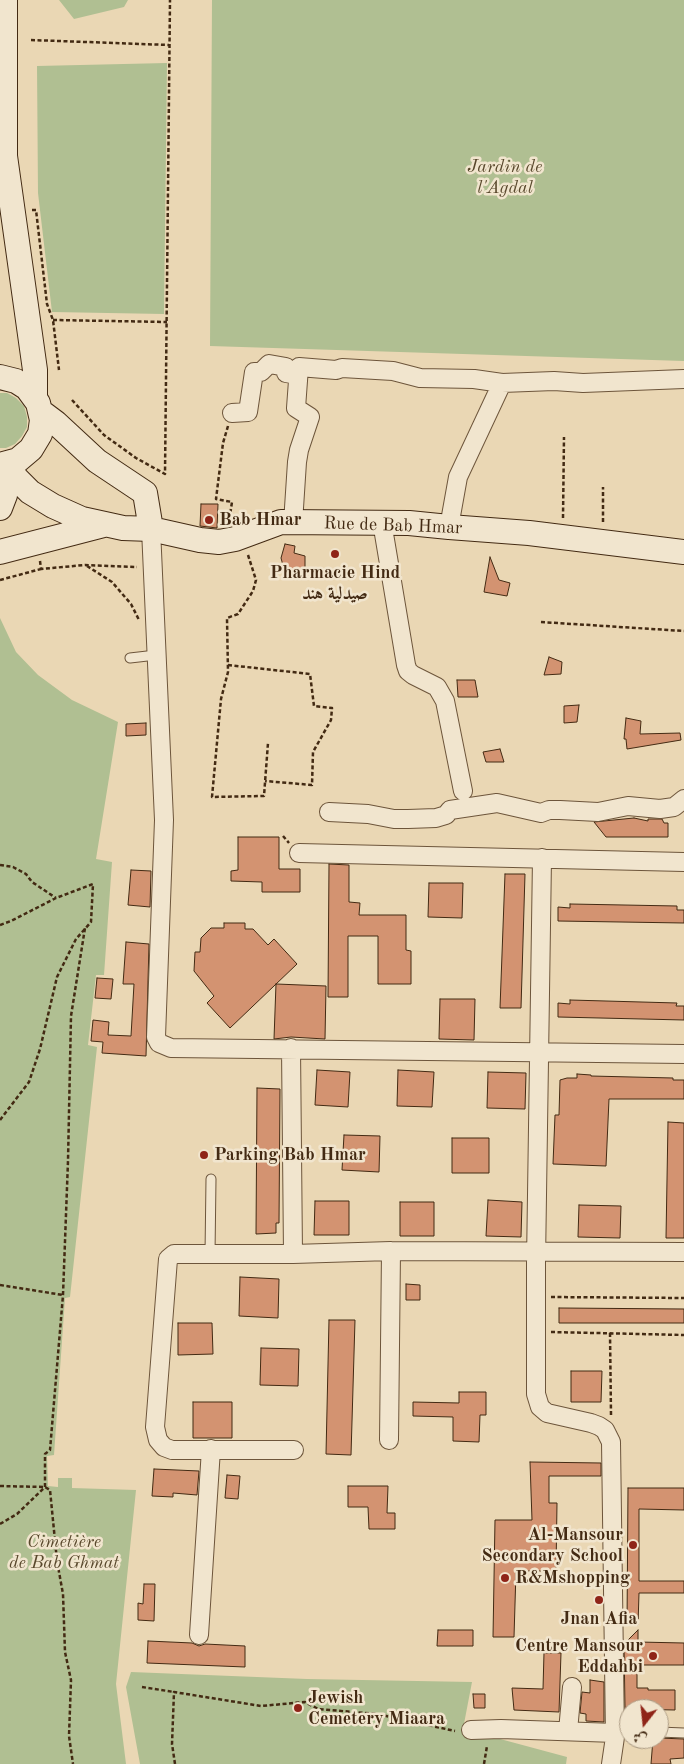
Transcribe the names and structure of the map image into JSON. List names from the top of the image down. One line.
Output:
{"streets":{"main road":["Rue de Bab Hmar"]},"parks":["Jardin de l'Agdal","Cimetière de Bab Ghmat"],"places":["Bab Hmar","Pharmacie Hind صيدلية هند","Parking Bab Hmar","Al-Mansour Secondary School","R&Mshopping","Jnan Afia","Centre Mansour Eddahbi","Jewish Cemetery Miaara"],"north":"bottom"}
